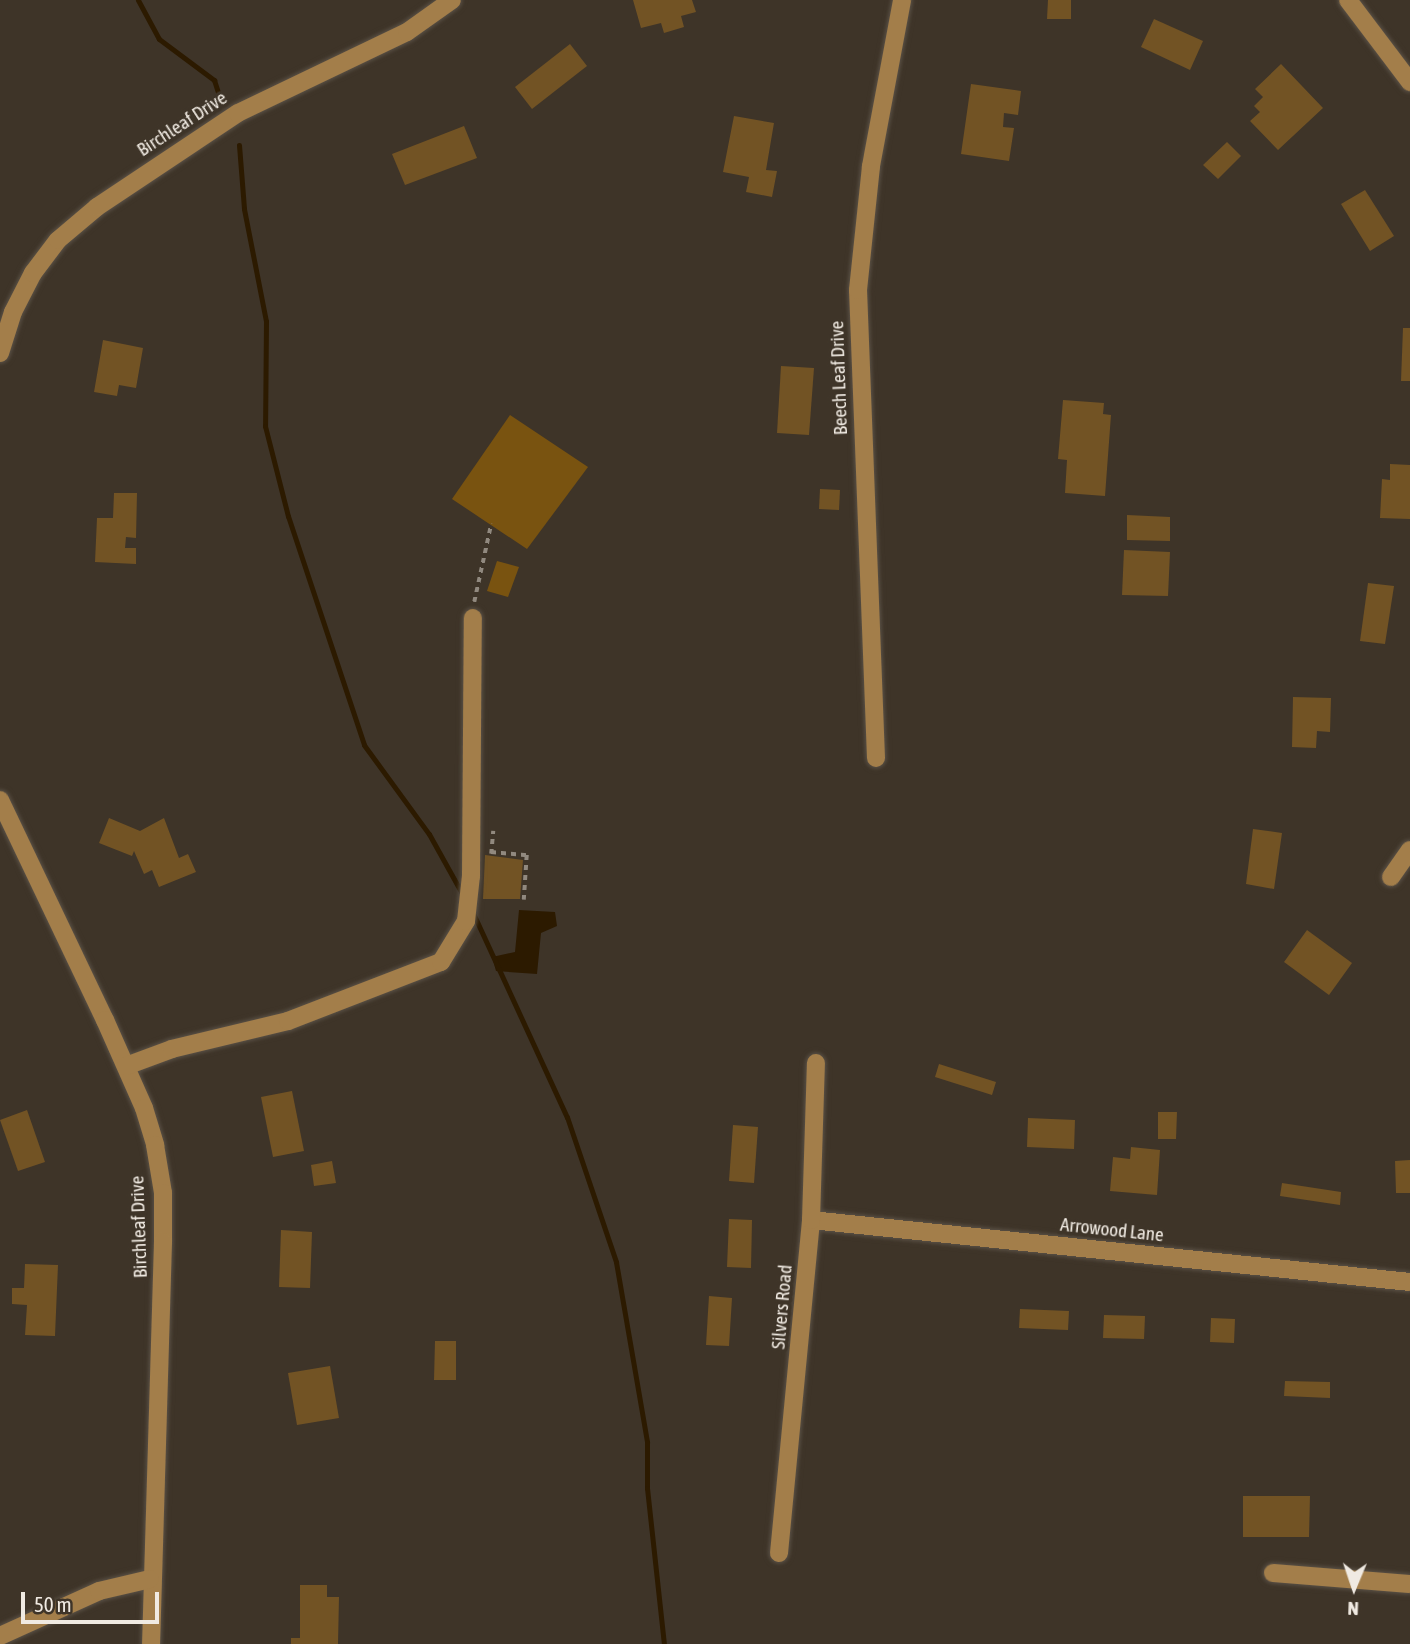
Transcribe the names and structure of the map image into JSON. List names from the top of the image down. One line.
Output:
{"streets":{"street":["Birchleaf Drive","Beech Leaf Drive","Arrowood Lane","Silvers Road"]},"crossings":[["Arrowood Lane","Silvers Road"]],"scale_bar":"50 m","north":"bottom"}
